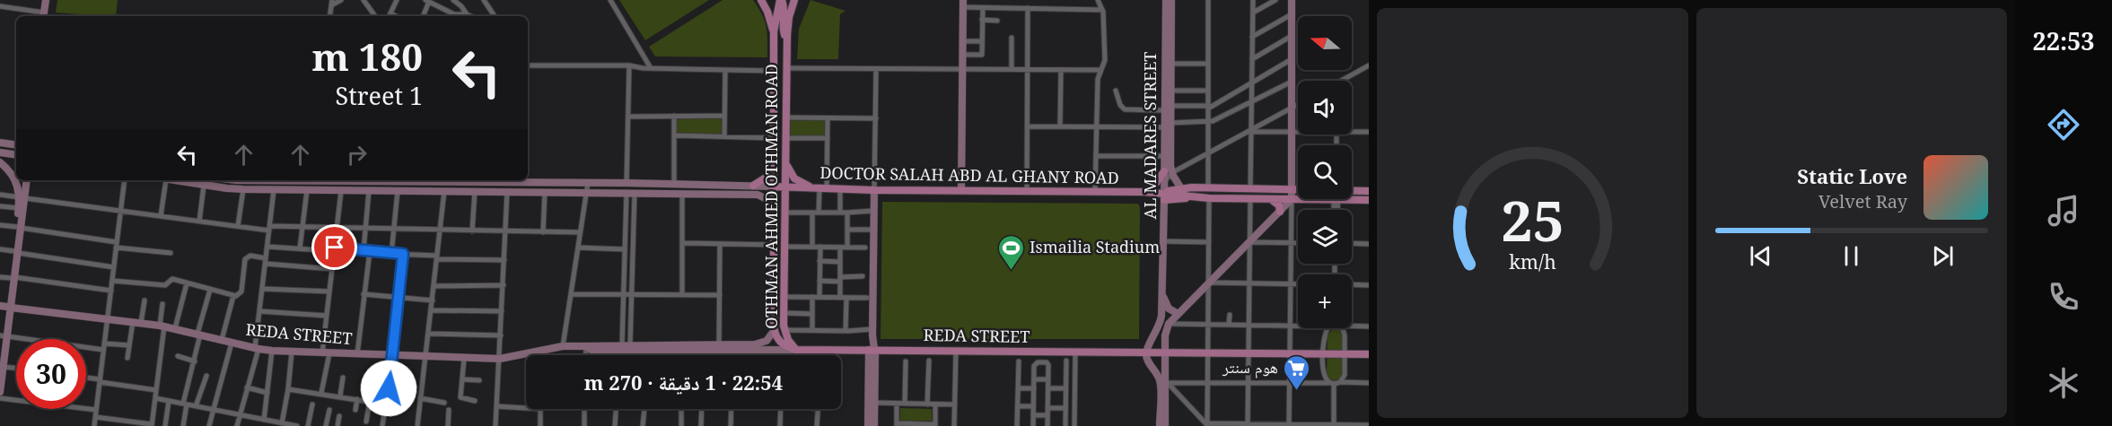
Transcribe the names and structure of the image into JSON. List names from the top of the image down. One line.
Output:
{"streets":{"main road":["DOCTOR SALAH ABD AL GHANY ROAD","OTHMAN AHMED OTHMAN ROAD","REDA STREET"],"street":["AL MADARES STREET"]},"crossings":[["AL MADARES STREET","DOCTOR SALAH ABD AL GHANY ROAD"],["AL MADARES STREET","REDA STREET"],["DOCTOR SALAH ABD AL GHANY ROAD","OTHMAN AHMED OTHMAN ROAD"],["OTHMAN AHMED OTHMAN ROAD","REDA STREET"]],"places":{"sports":["Ismailia Stadium"],"supermarket":["هوم سنتر"]},"north":"left","page":{"tabs":"22:53","map_buttons":"+","turn":["180 m","Street 1"],"song":["Static Love","Velvet Ray"],"limit":"30","trip":"22:54 · 1 دقيقة · 270 m","gauge":["25","km/h"]}}
